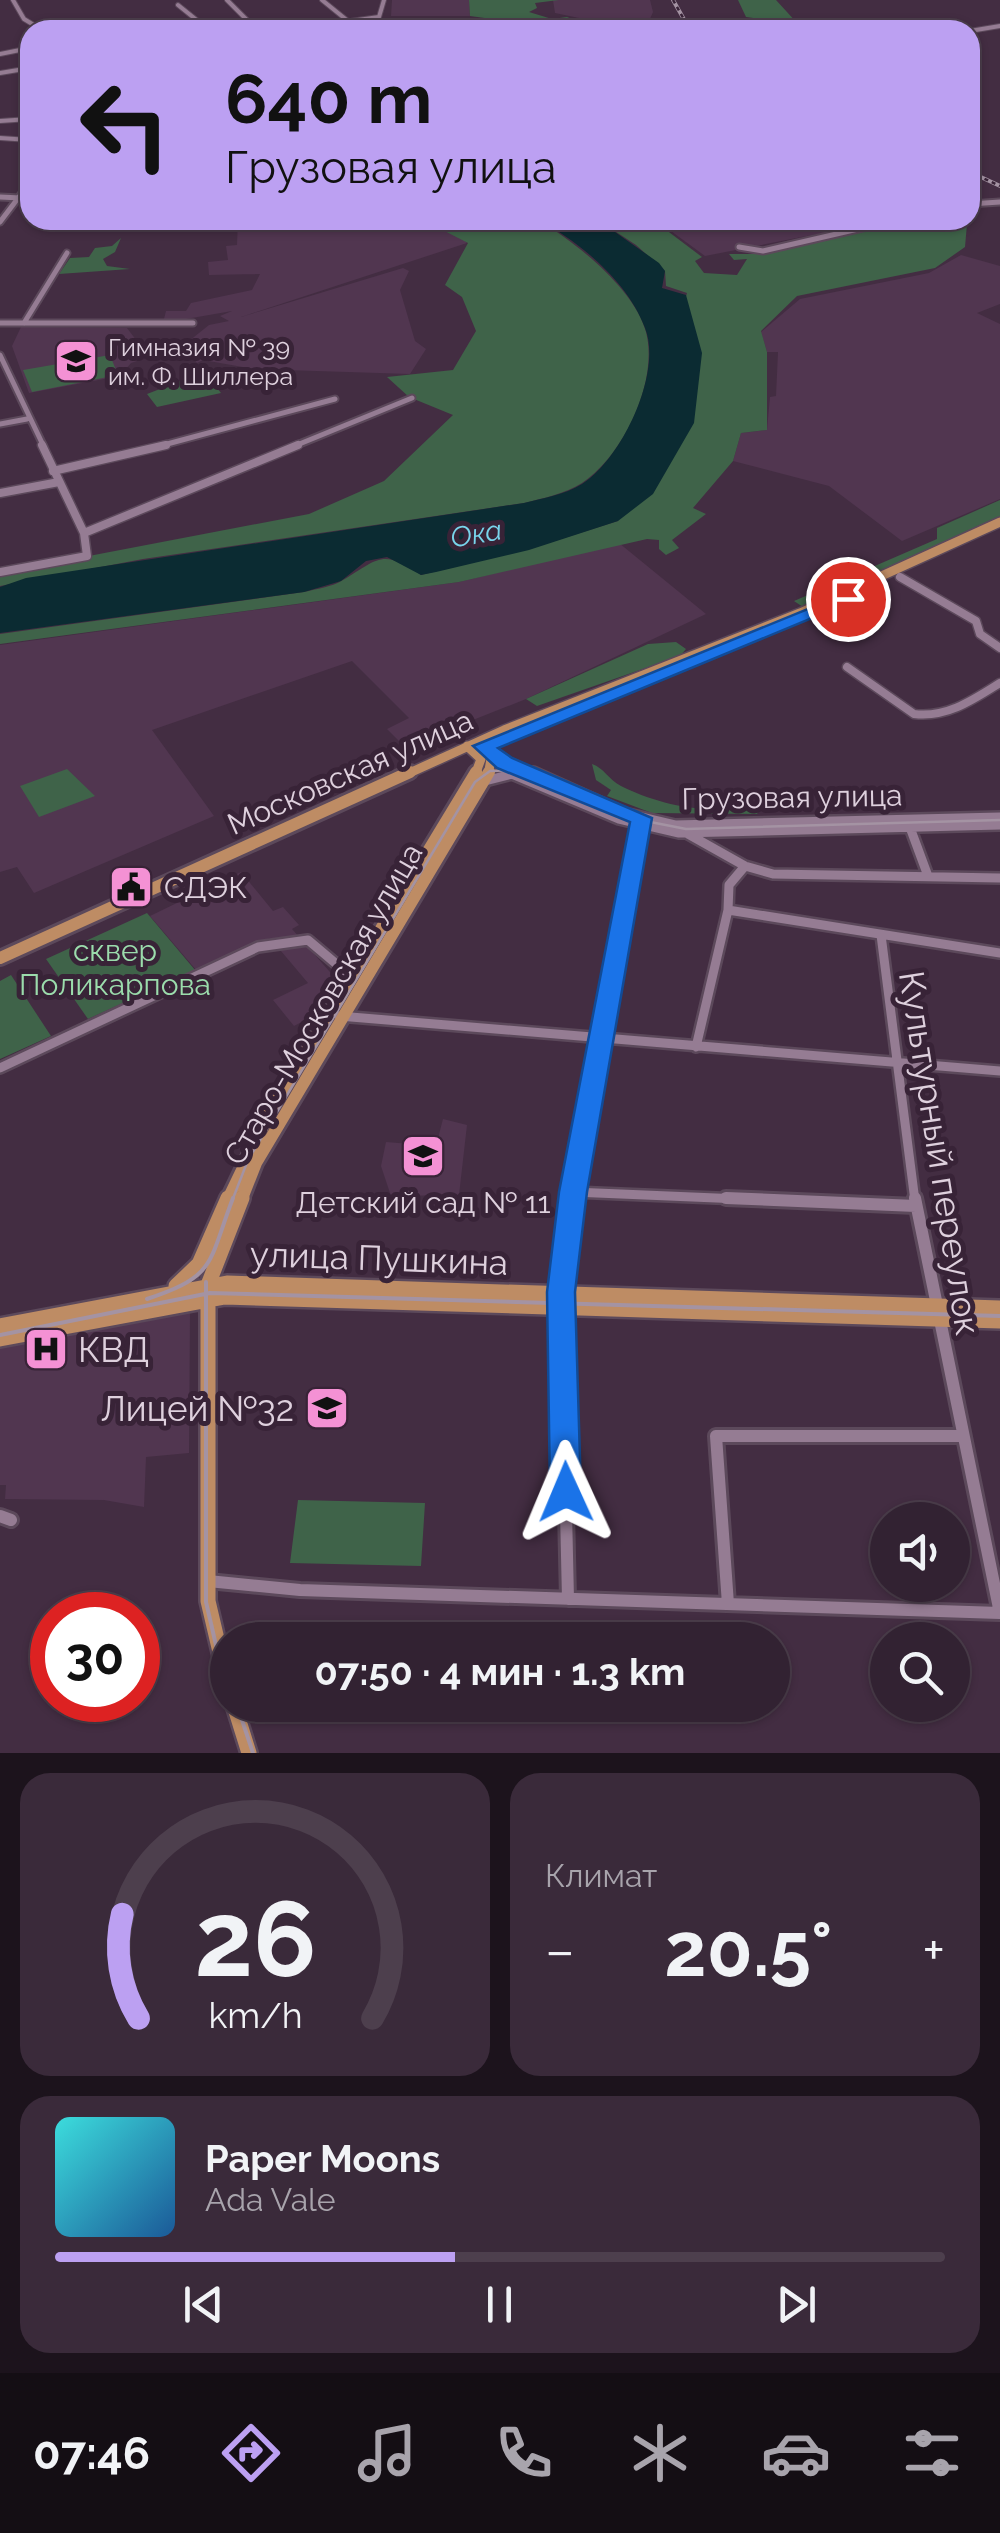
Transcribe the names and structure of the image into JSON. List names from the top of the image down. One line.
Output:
{"streets":{"main road":["Московская улица","Старо-Московская улица","улица Пушкина"],"street":["Грузовая улица","Культурный переулок"]},"crossings":[["Московская улица","Старо-Московская улица"],["Старо-Московская улица","улица Пушкина"],["Культурный переулок","улица Пушкина"]],"water":["Ока"],"parks":["сквер Поликарпова"],"places":{"school or university":["Гимназия № 39 им. Ф. Шиллера","Детский сад № 11","Лицей №32"],"public building":["СДЭК"],"hospital":["КВД"]},"page":{"turn":["640 m","Грузовая улица"],"limit":"30","trip":"07:50 · 4 мин · 1.3 km","tile":"Климат","heat":["−","20.5°","+"],"song":["Paper Moons","Ada Vale"],"tabs":"07:46","gauge":["26","km/h"]}}
